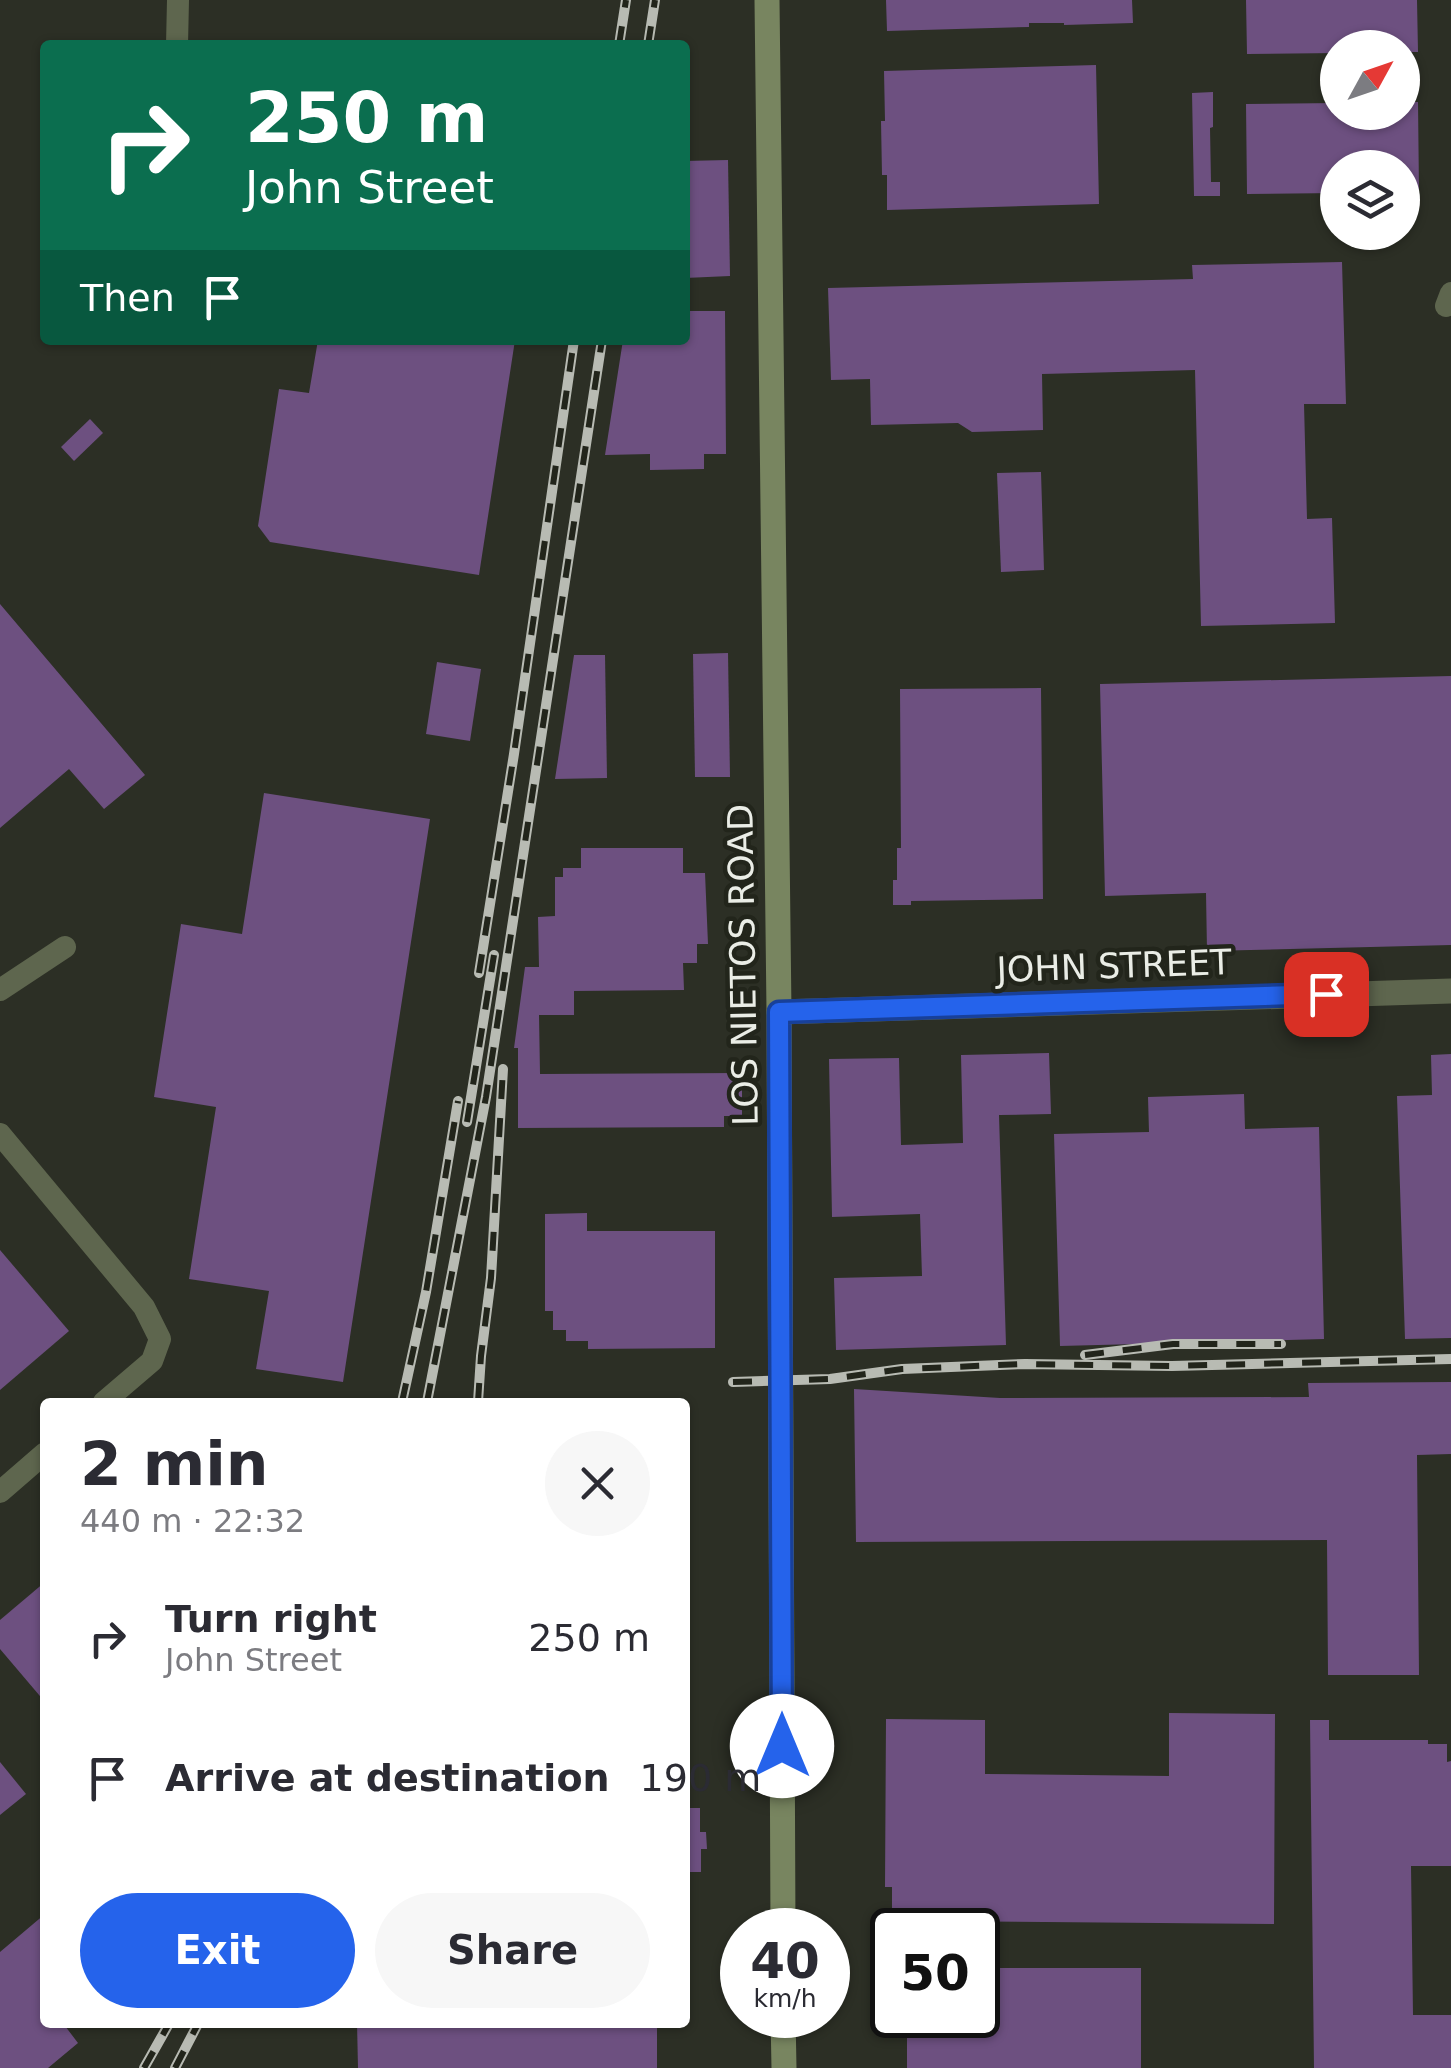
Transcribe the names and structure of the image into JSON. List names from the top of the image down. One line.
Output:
{"streets":{"main road":["LOS NIETOS ROAD"],"street":["JOHN STREET"]},"crossings":[["LOS NIETOS ROAD","JOHN STREET"]],"north":"top right","page":{"turn":["250 m","John Street"],"then":"Then","heading":["2 min","440 m · 22:32"],"list":[{"name":"Turn right","note":"John Street","value":"250 m"},{"name":"Arrive at destination","value":"190 m"}],"buttons":["Exit","Share"],"speed":"40 km/h","limit":"50"}}
